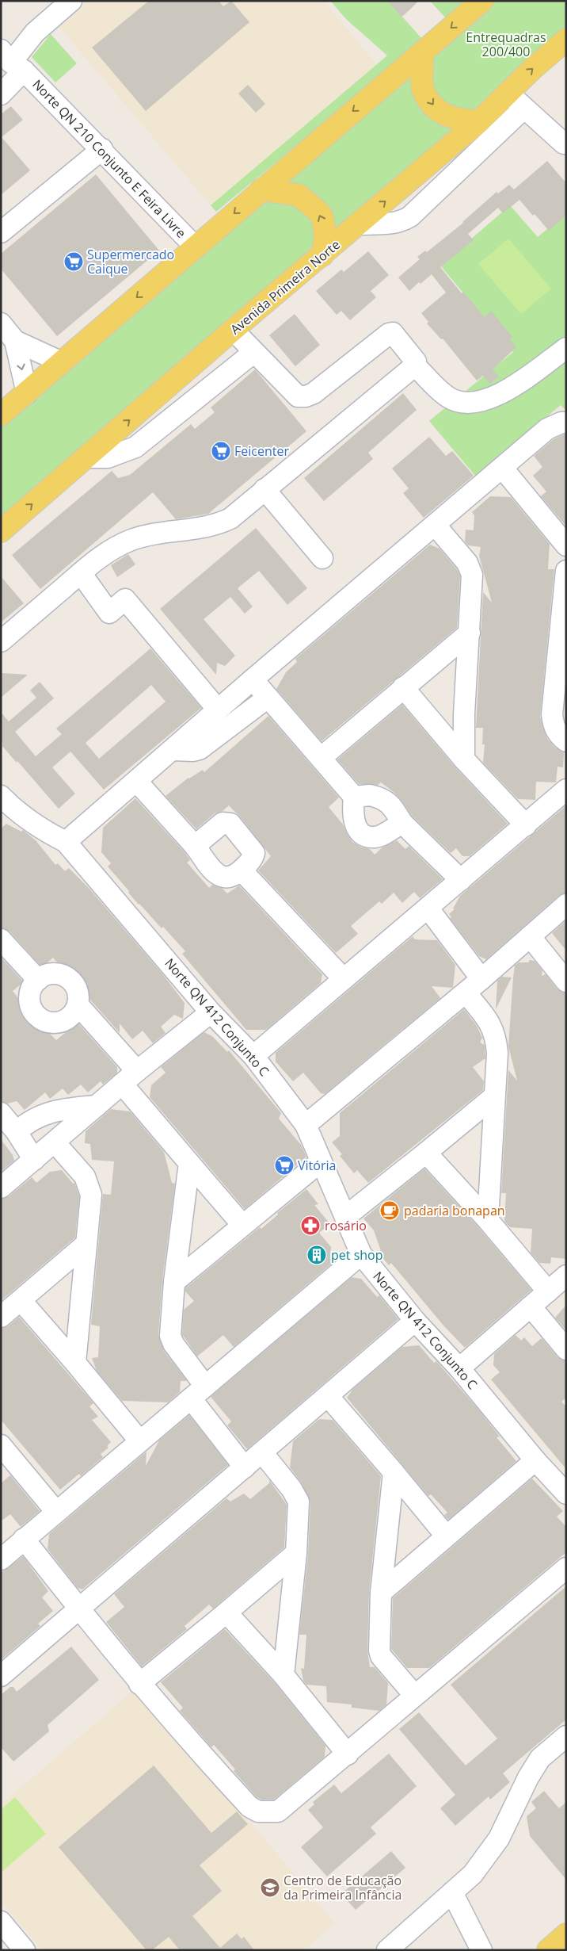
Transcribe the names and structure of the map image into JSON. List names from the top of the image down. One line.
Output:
{"streets":{"main road":["Avenida Primeira Norte"],"street":["Norte QN 210 Conjunto E Feira Livre","Norte QN 412 Conjunto C"]},"parks":["Entrequadras 200/400"],"places":{"supermarket":["Supermercado Caique","Feicenter","Vitória"],"cafe":["padaria bonapan"],"pharmacy":["rosário"],"building":["pet shop"],"school or university":["Centro de Educação da Primeira Infância"]}}
